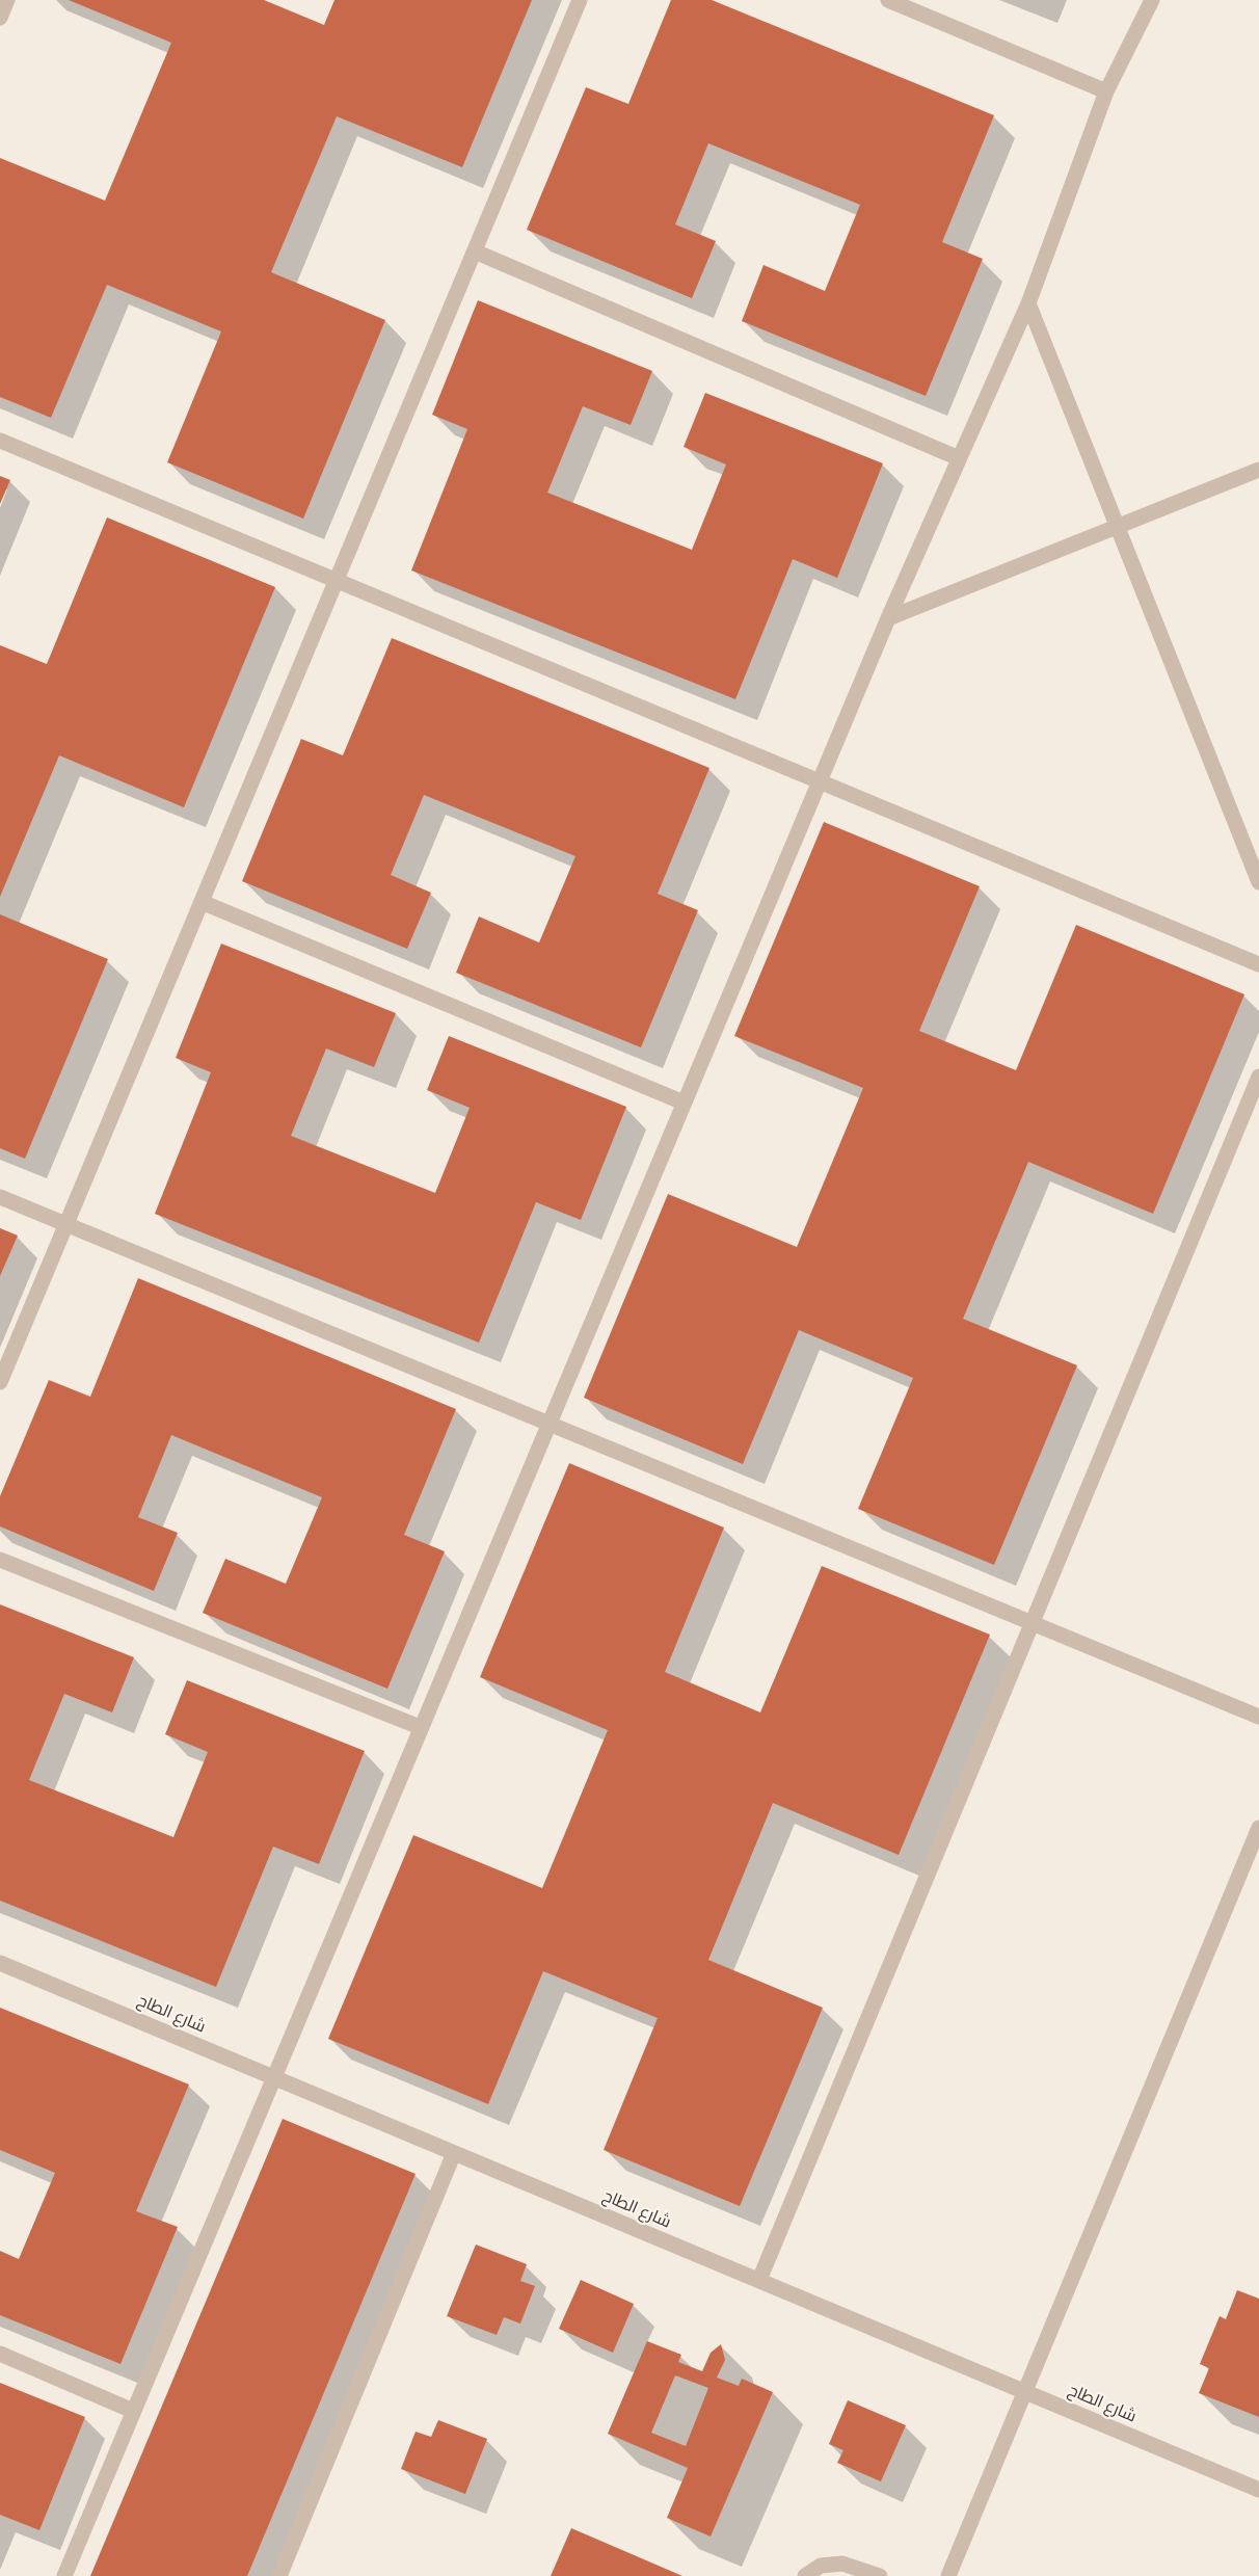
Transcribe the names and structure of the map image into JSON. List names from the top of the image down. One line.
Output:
{"streets":{"street":["شارع الطاح"]}}
